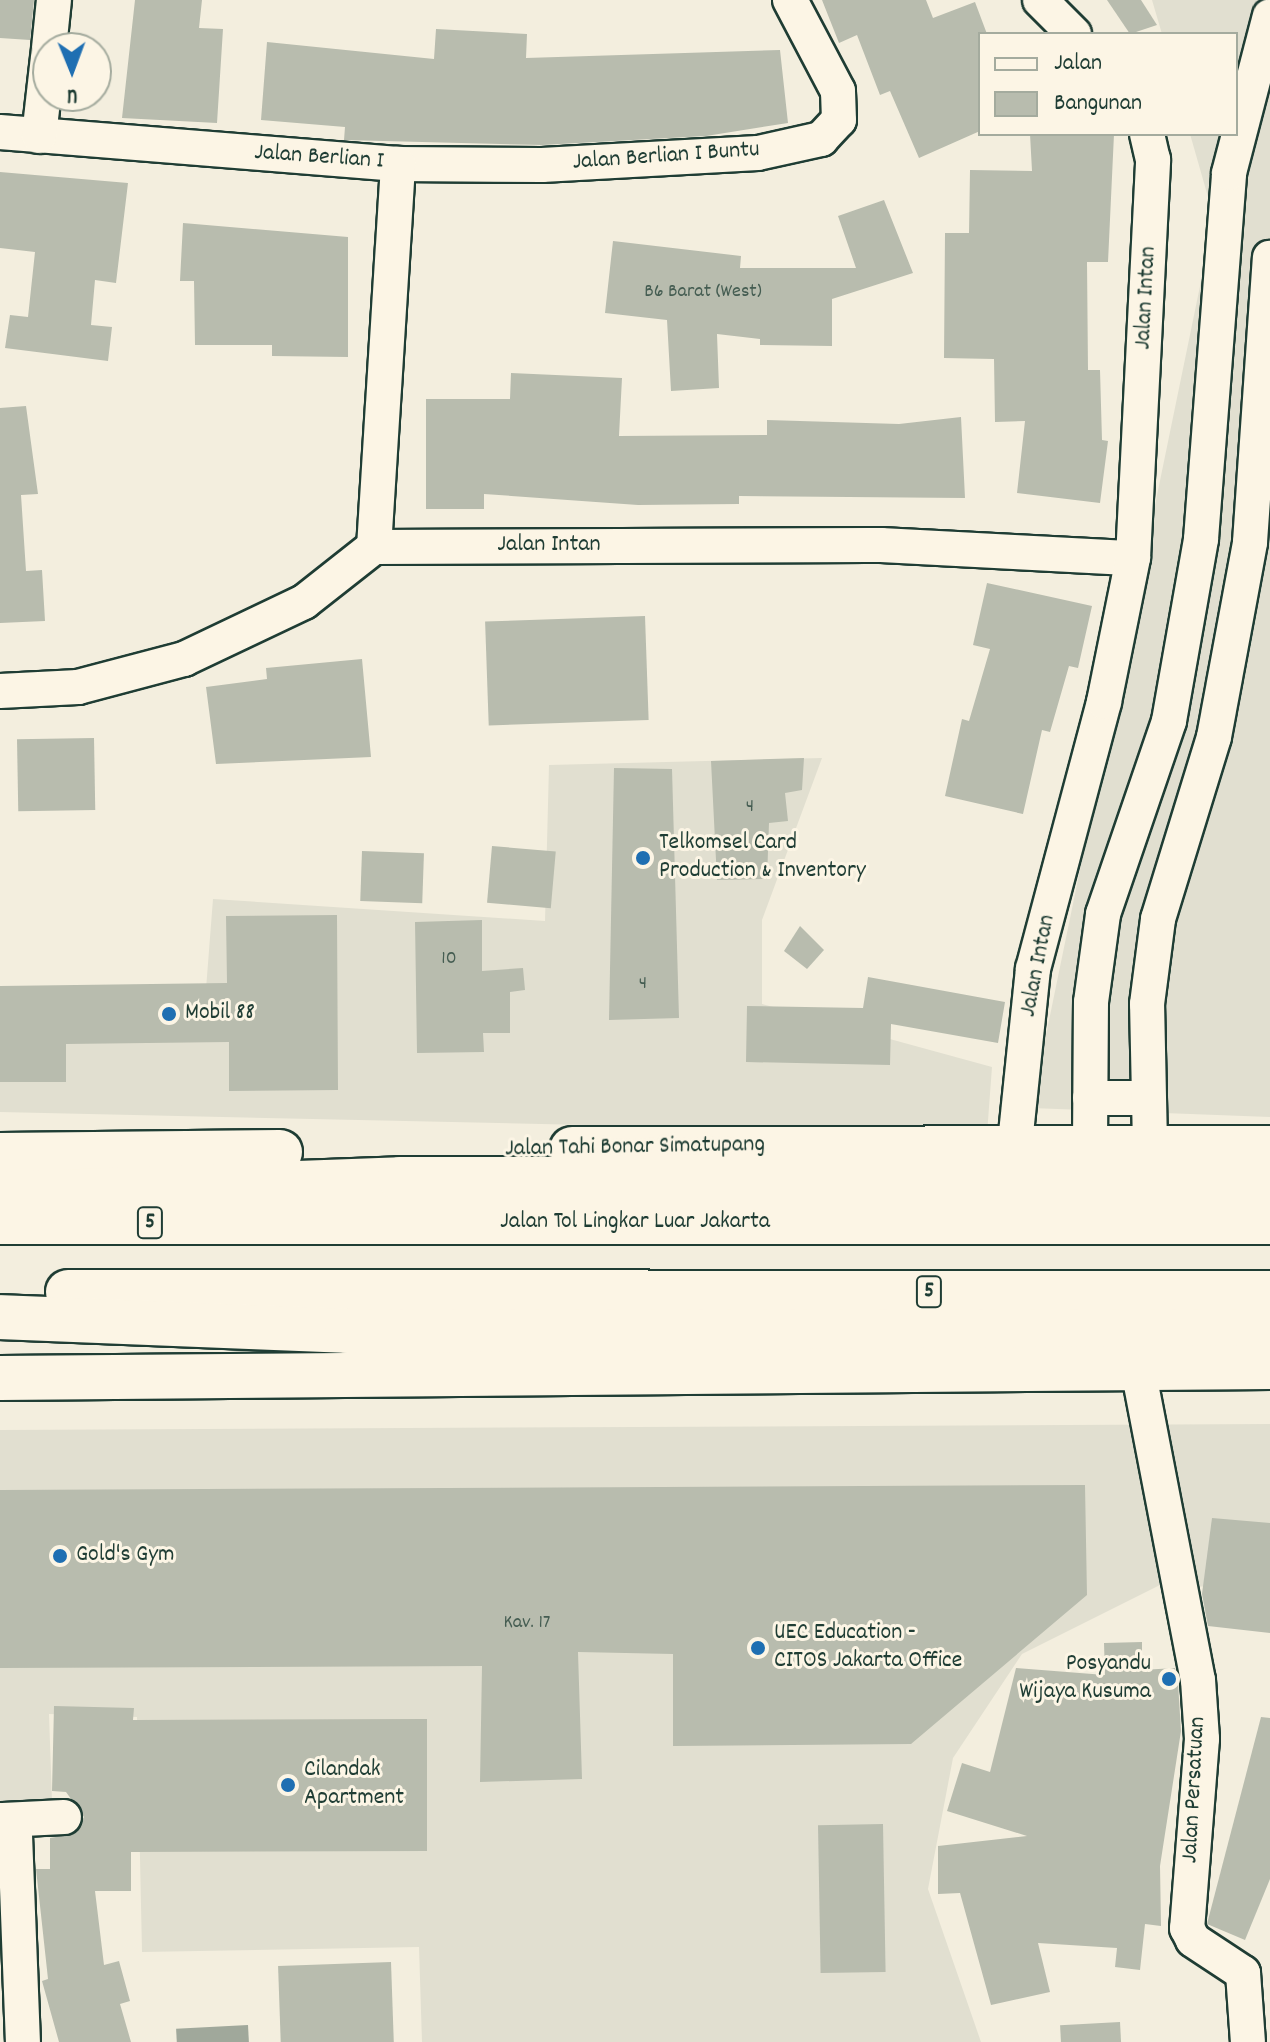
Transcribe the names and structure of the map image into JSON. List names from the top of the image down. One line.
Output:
{"streets":{"highway":["Jalan Tahi Bonar Simatupang","5","Jalan Tol Lingkar Luar Jakarta"],"street":["Jalan Berlian I Buntu","Jalan Berlian I","Jalan Intan","Jalan Persatuan"]},"crossings":[["Jalan Berlian I Buntu","Jalan Berlian I"],["Jalan Berlian I","Jalan Intan"],["Jalan Intan","Jalan Tahi Bonar Simatupang"]],"places":["Telkomsel Card Production & Inventory","Mobil 88","Gold's Gym","UEC Education - CITOS Jakarta Office","Posyandu Wijaya Kusuma","Cilandak Apartment"],"house_numbers":["B6 Barat (West)","4","10","4","Kav. 17"],"legend":["Jalan","Bangunan"],"north":"bottom"}
